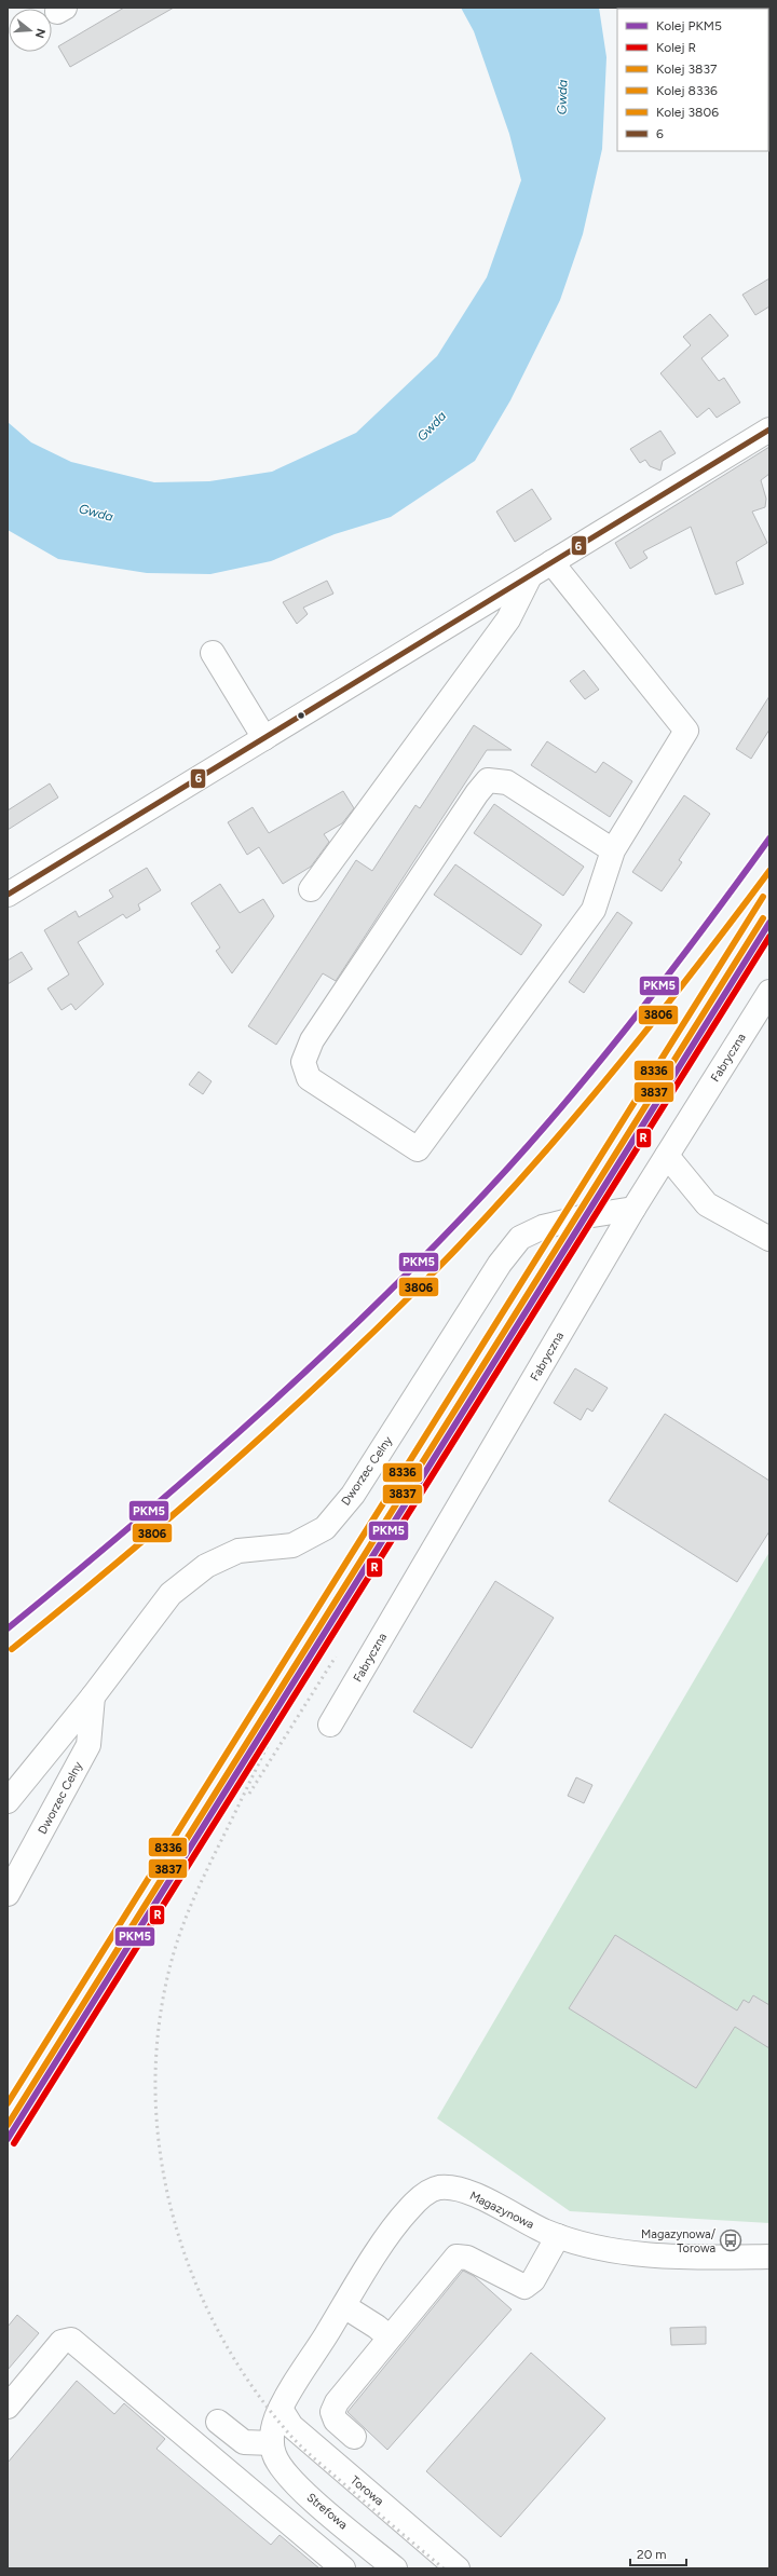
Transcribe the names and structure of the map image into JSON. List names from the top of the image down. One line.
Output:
{"streets":{"street":["Fabryczna","Dworzec Celny","Magazynowa","Torowa","Strefowa"]},"crossings":[["Fabryczna","Dworzec Celny"],["Magazynowa","Torowa"],["Magazynowa","Strefowa"]],"water":["Gwda"],"places":{"bus stop":["Magazynowa/ Torowa"]},"lines":["transit line 6","rail line PKM5","rail line 3806","rail line 8336","rail line 3837","rail line R"],"legend":["Kolej PKM5","Kolej R","Kolej 3837","Kolej 8336","Kolej 3806","6"],"scale_bar":"20 m","north":"right"}
